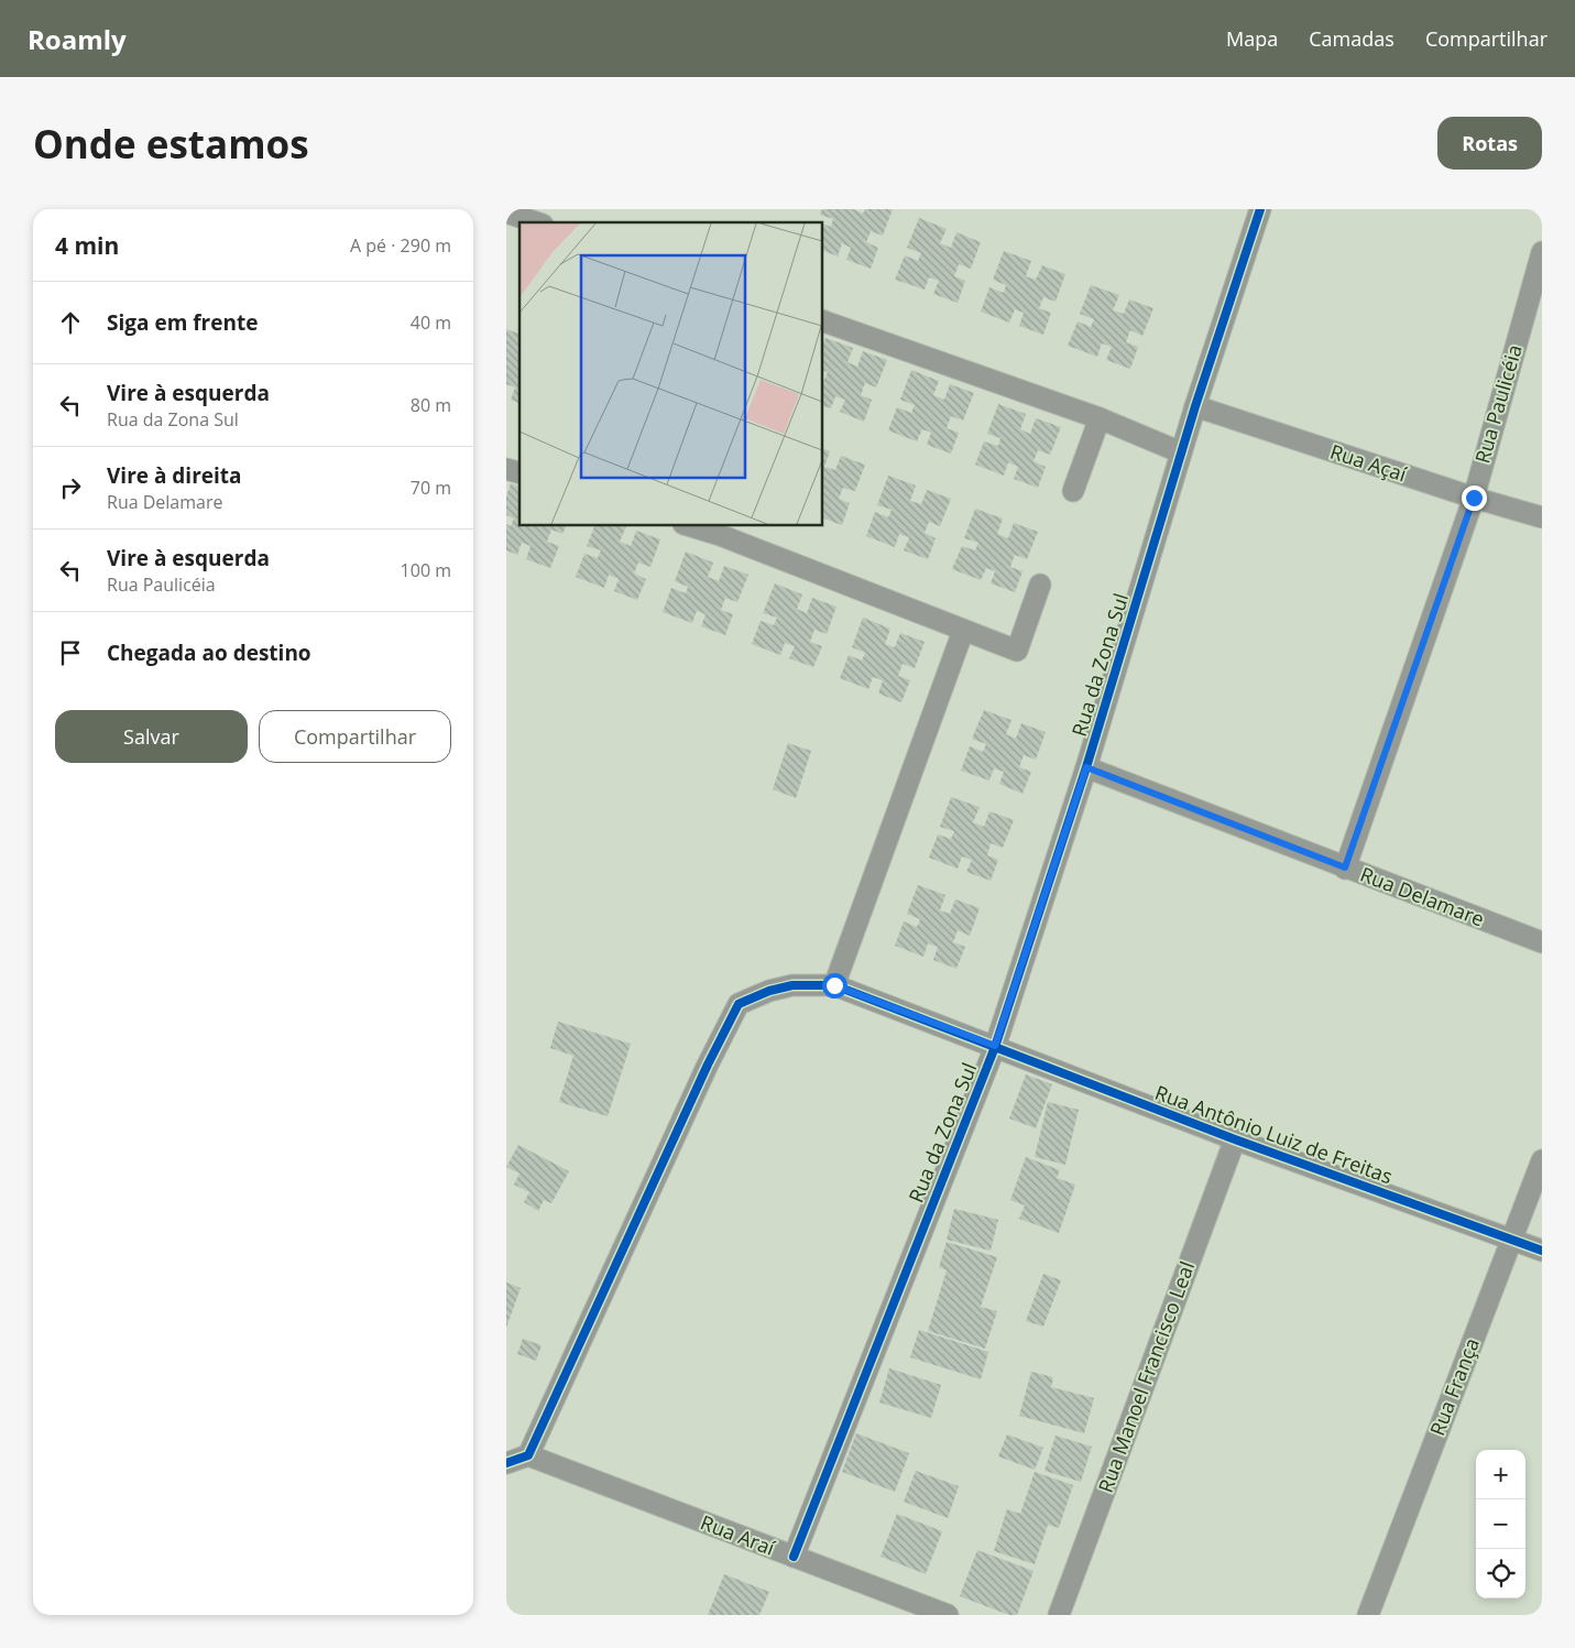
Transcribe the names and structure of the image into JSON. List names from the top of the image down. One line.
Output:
{"streets":{"street":["Rua Paulicéia","Rua Açaí","Rua da Zona Sul","Rua Delamare","Rua Antônio Luiz de Freitas","Rua Manoel Francisco Leal","Rua França","Rua Araí"]},"crossings":[["Rua Paulicéia","Rua Açaí"],["Rua Paulicéia","Rua Delamare"],["Rua Açaí","Rua da Zona Sul"],["Rua da Zona Sul","Rua Delamare"],["Rua da Zona Sul","Rua Antônio Luiz de Freitas"],["Rua da Zona Sul","Rua Araí"],["Rua Antônio Luiz de Freitas","Rua Manoel Francisco Leal"],["Rua Antônio Luiz de Freitas","Rua França"]],"page":{"header":"Roamly","nav":["Mapa","Camadas","Compartilhar"],"buttons":["Rotas",["Salvar","Compartilhar"]],"title":"Onde estamos","heading":["4 min","A pé · 290 m"],"list":[["Siga em frente","40 m"],["Vire à esquerda","Rua da Zona Sul","80 m"],["Vire à direita","Rua Delamare","70 m"],["Vire à esquerda","Rua Paulicéia","100 m"],"Chegada ao destino"],"map_buttons":["+","−"]}}
